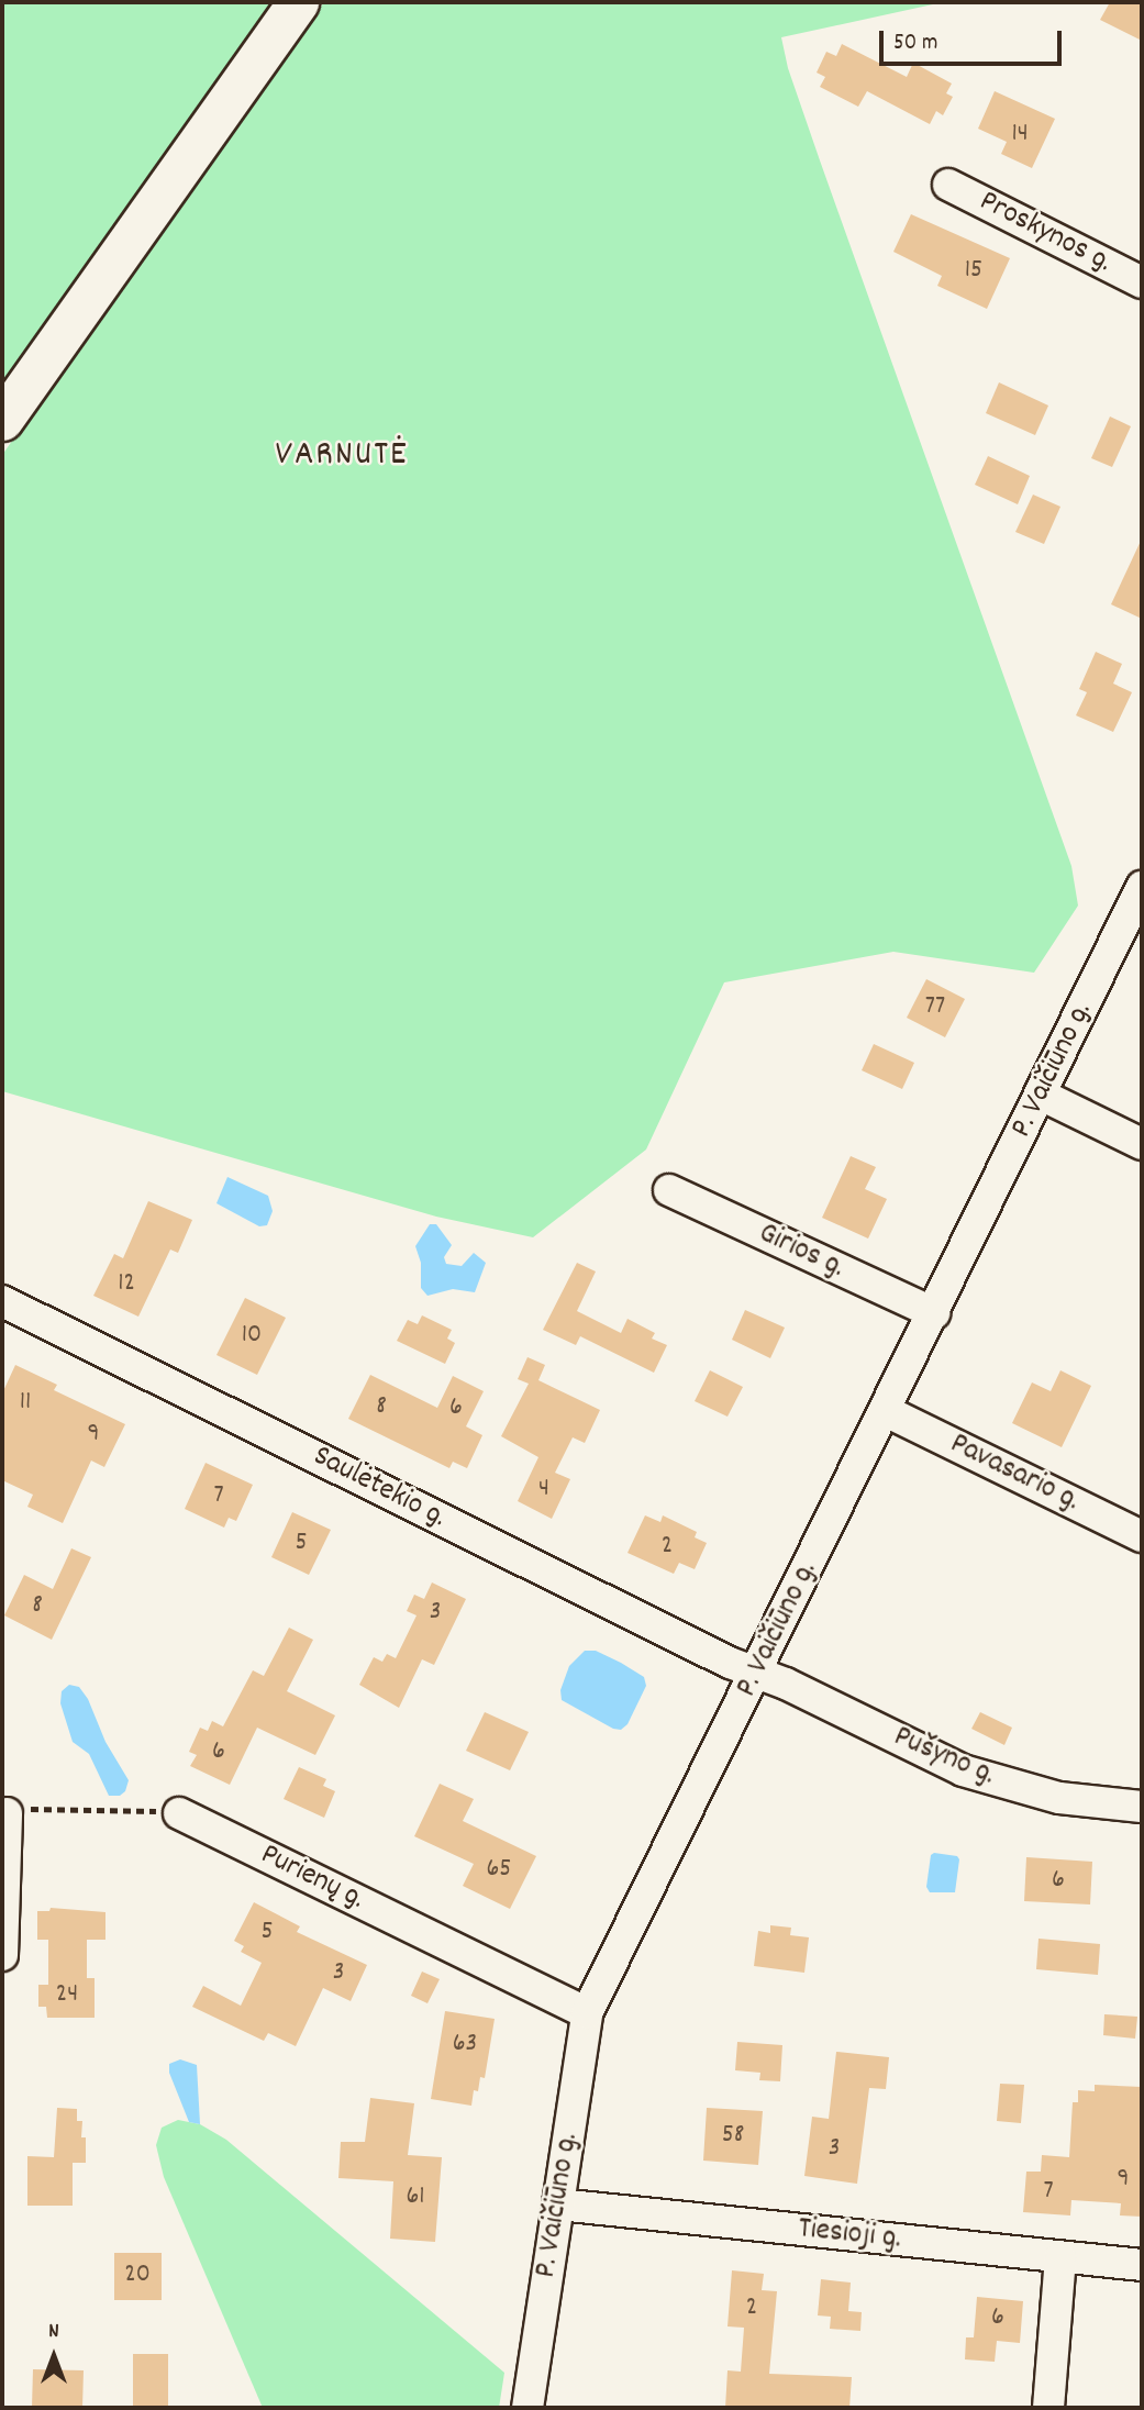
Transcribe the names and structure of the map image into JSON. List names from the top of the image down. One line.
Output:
{"streets":{"street":["Proskynos g.","P. Vaičiūno g.","Girios g.","Pavasario g.","Saulėtekio g.","Pušyno g.","Purienų g.","Tiesioji g."]},"crossings":[["P. Vaičiūno g.","Girios g."],["P. Vaičiūno g.","Pavasario g."],["P. Vaičiūno g.","Saulėtekio g."],["P. Vaičiūno g.","Pušyno g."],["P. Vaičiūno g.","Purienų g."],["P. Vaičiūno g.","Tiesioji g."],["Saulėtekio g.","Pušyno g."]],"districts":["VARNUTĖ"],"house_numbers":["14","15","77","12","10","11","8","6","9","4","7","5","2","8","3","6","65","6","5","3","24","63","58","3","9","7","61","20","2","6"],"scale_bar":"50 m","north":"top"}
